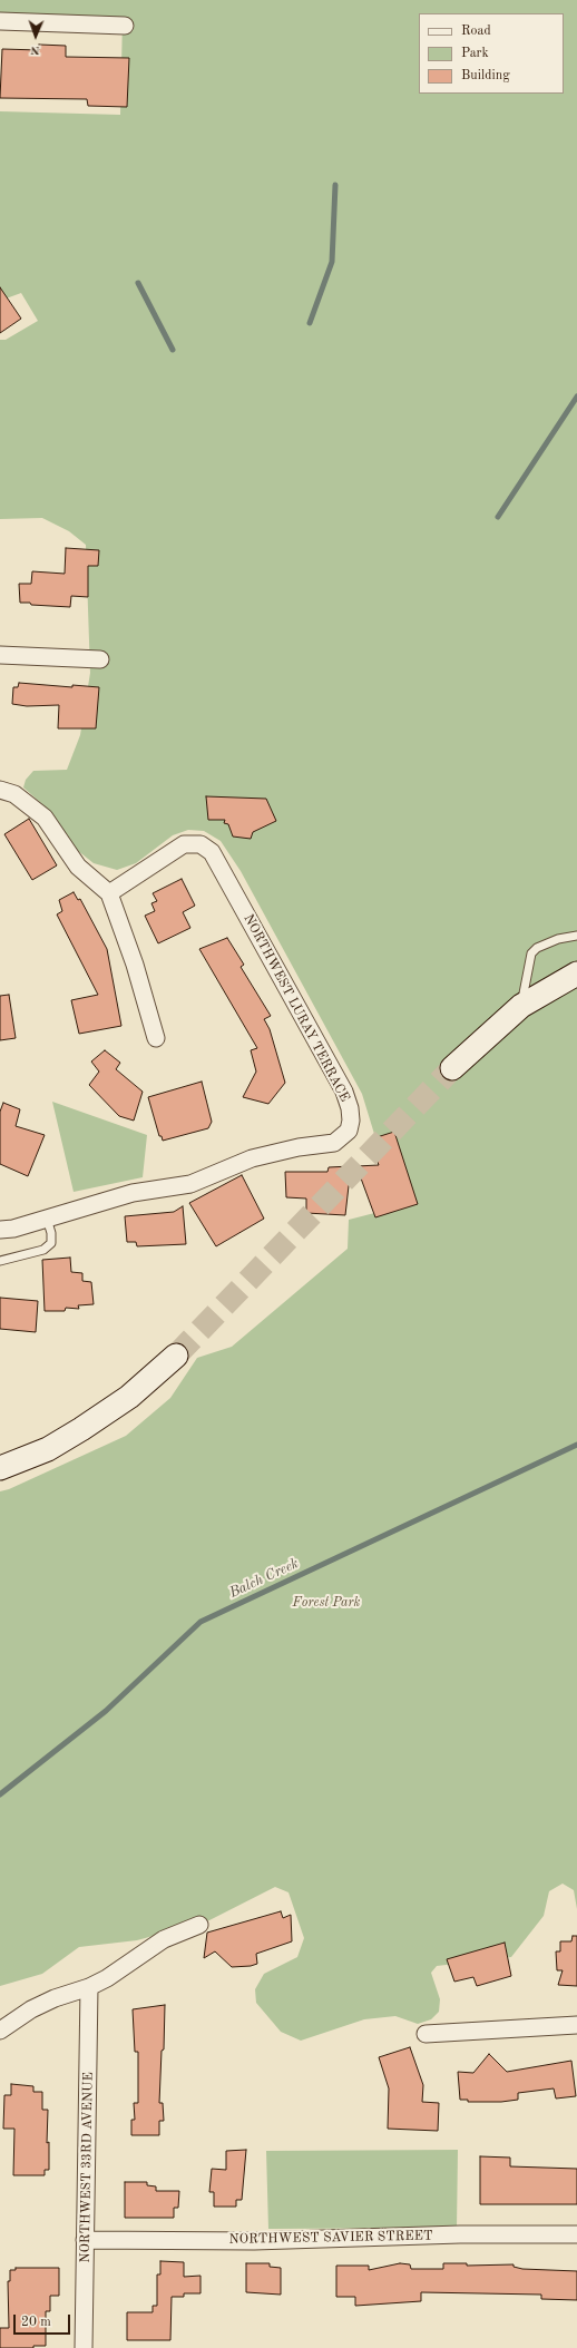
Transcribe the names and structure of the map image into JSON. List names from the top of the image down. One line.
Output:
{"streets":{"street":["NORTHWEST LURAY TERRACE","NORTHWEST 33RD AVENUE","NORTHWEST SAVIER STREET"]},"crossings":[["NORTHWEST 33RD AVENUE","NORTHWEST SAVIER STREET"]],"water":["Balch Creek"],"parks":["Forest Park"],"legend":["Road","Park","Building"],"scale_bar":"20 m","north":"bottom"}
